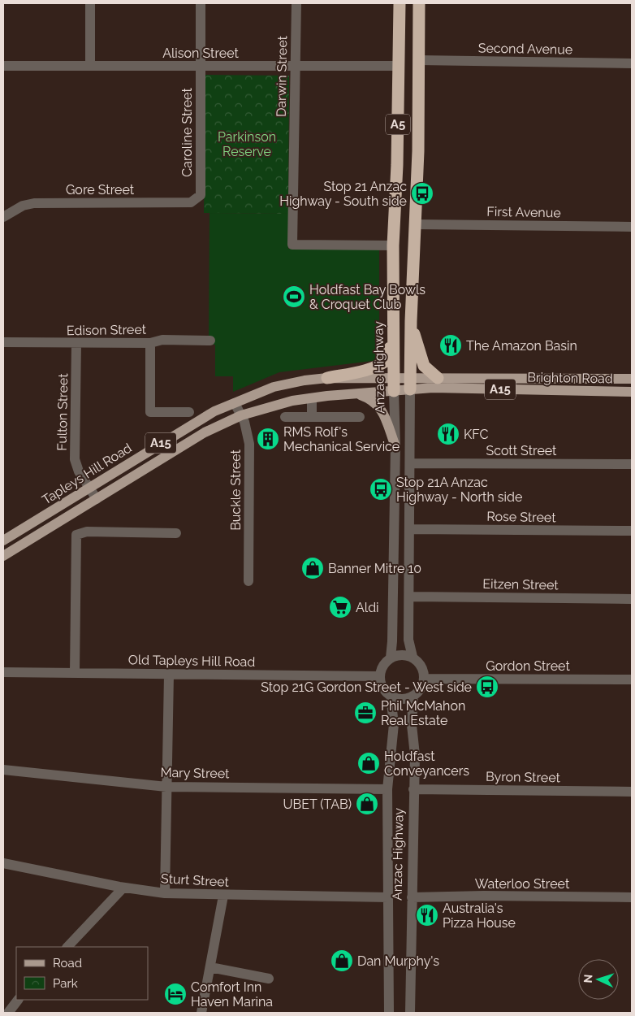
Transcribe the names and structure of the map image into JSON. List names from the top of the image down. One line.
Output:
{"streets":{"highway":["A5","Anzac Highway"],"main road":["Brighton Road","A15","Tapleys Hill Road"],"street":["Second Avenue","Alison Street","Darwin Street","Caroline Street","Gore Street","First Avenue","Edison Street","Fulton Street","Scott Street","Buckle Street","Rose Street","Eitzen Street","Old Tapleys Hill Road","Gordon Street","Mary Street","Byron Street","Sturt Street","Waterloo Street"]},"crossings":[["Second Avenue","A5"],["Alison Street","Darwin Street"],["Alison Street","Caroline Street"],["Alison Street","Anzac Highway"],["Darwin Street","Anzac Highway"],["A5","First Avenue"],["A5","Brighton Road"],["A5","A15"],["Caroline Street","Gore Street"],["Edison Street","Fulton Street"],["Anzac Highway","A15"],["Anzac Highway","Tapleys Hill Road"],["Anzac Highway","Old Tapleys Hill Road"],["Anzac Highway","Gordon Street"],["Anzac Highway","Mary Street"],["Anzac Highway","Byron Street"],["Anzac Highway","Sturt Street"],["Anzac Highway","Waterloo Street"],["Brighton Road","A15"],["A15","Tapleys Hill Road"],["Fulton Street","Tapleys Hill Road"],["Tapleys Hill Road","Buckle Street"],["Old Tapleys Hill Road","Gordon Street"]],"parks":["Parkinson Reserve"],"places":{"bus stop":["Stop 21 Anzac Highway - South side","Stop 21A Anzac Highway - North side","Stop 21G Gordon Street - West side"],"sports":["Holdfast Bay Bowls & Croquet Club"],"restaurant":["The Amazon Basin","KFC","Australia's Pizza House"],"building":["RMS Rolf's Mechanical Service"],"shop":["Banner Mitre 10","Holdfast Conveyancers","UBET (TAB)","Dan Murphy's"],"supermarket":["Aldi"],"office":["Phil McMahon Real Estate"],"hotel":["Comfort Inn Haven Marina"]},"legend":["Road","Park"],"north":"left"}
